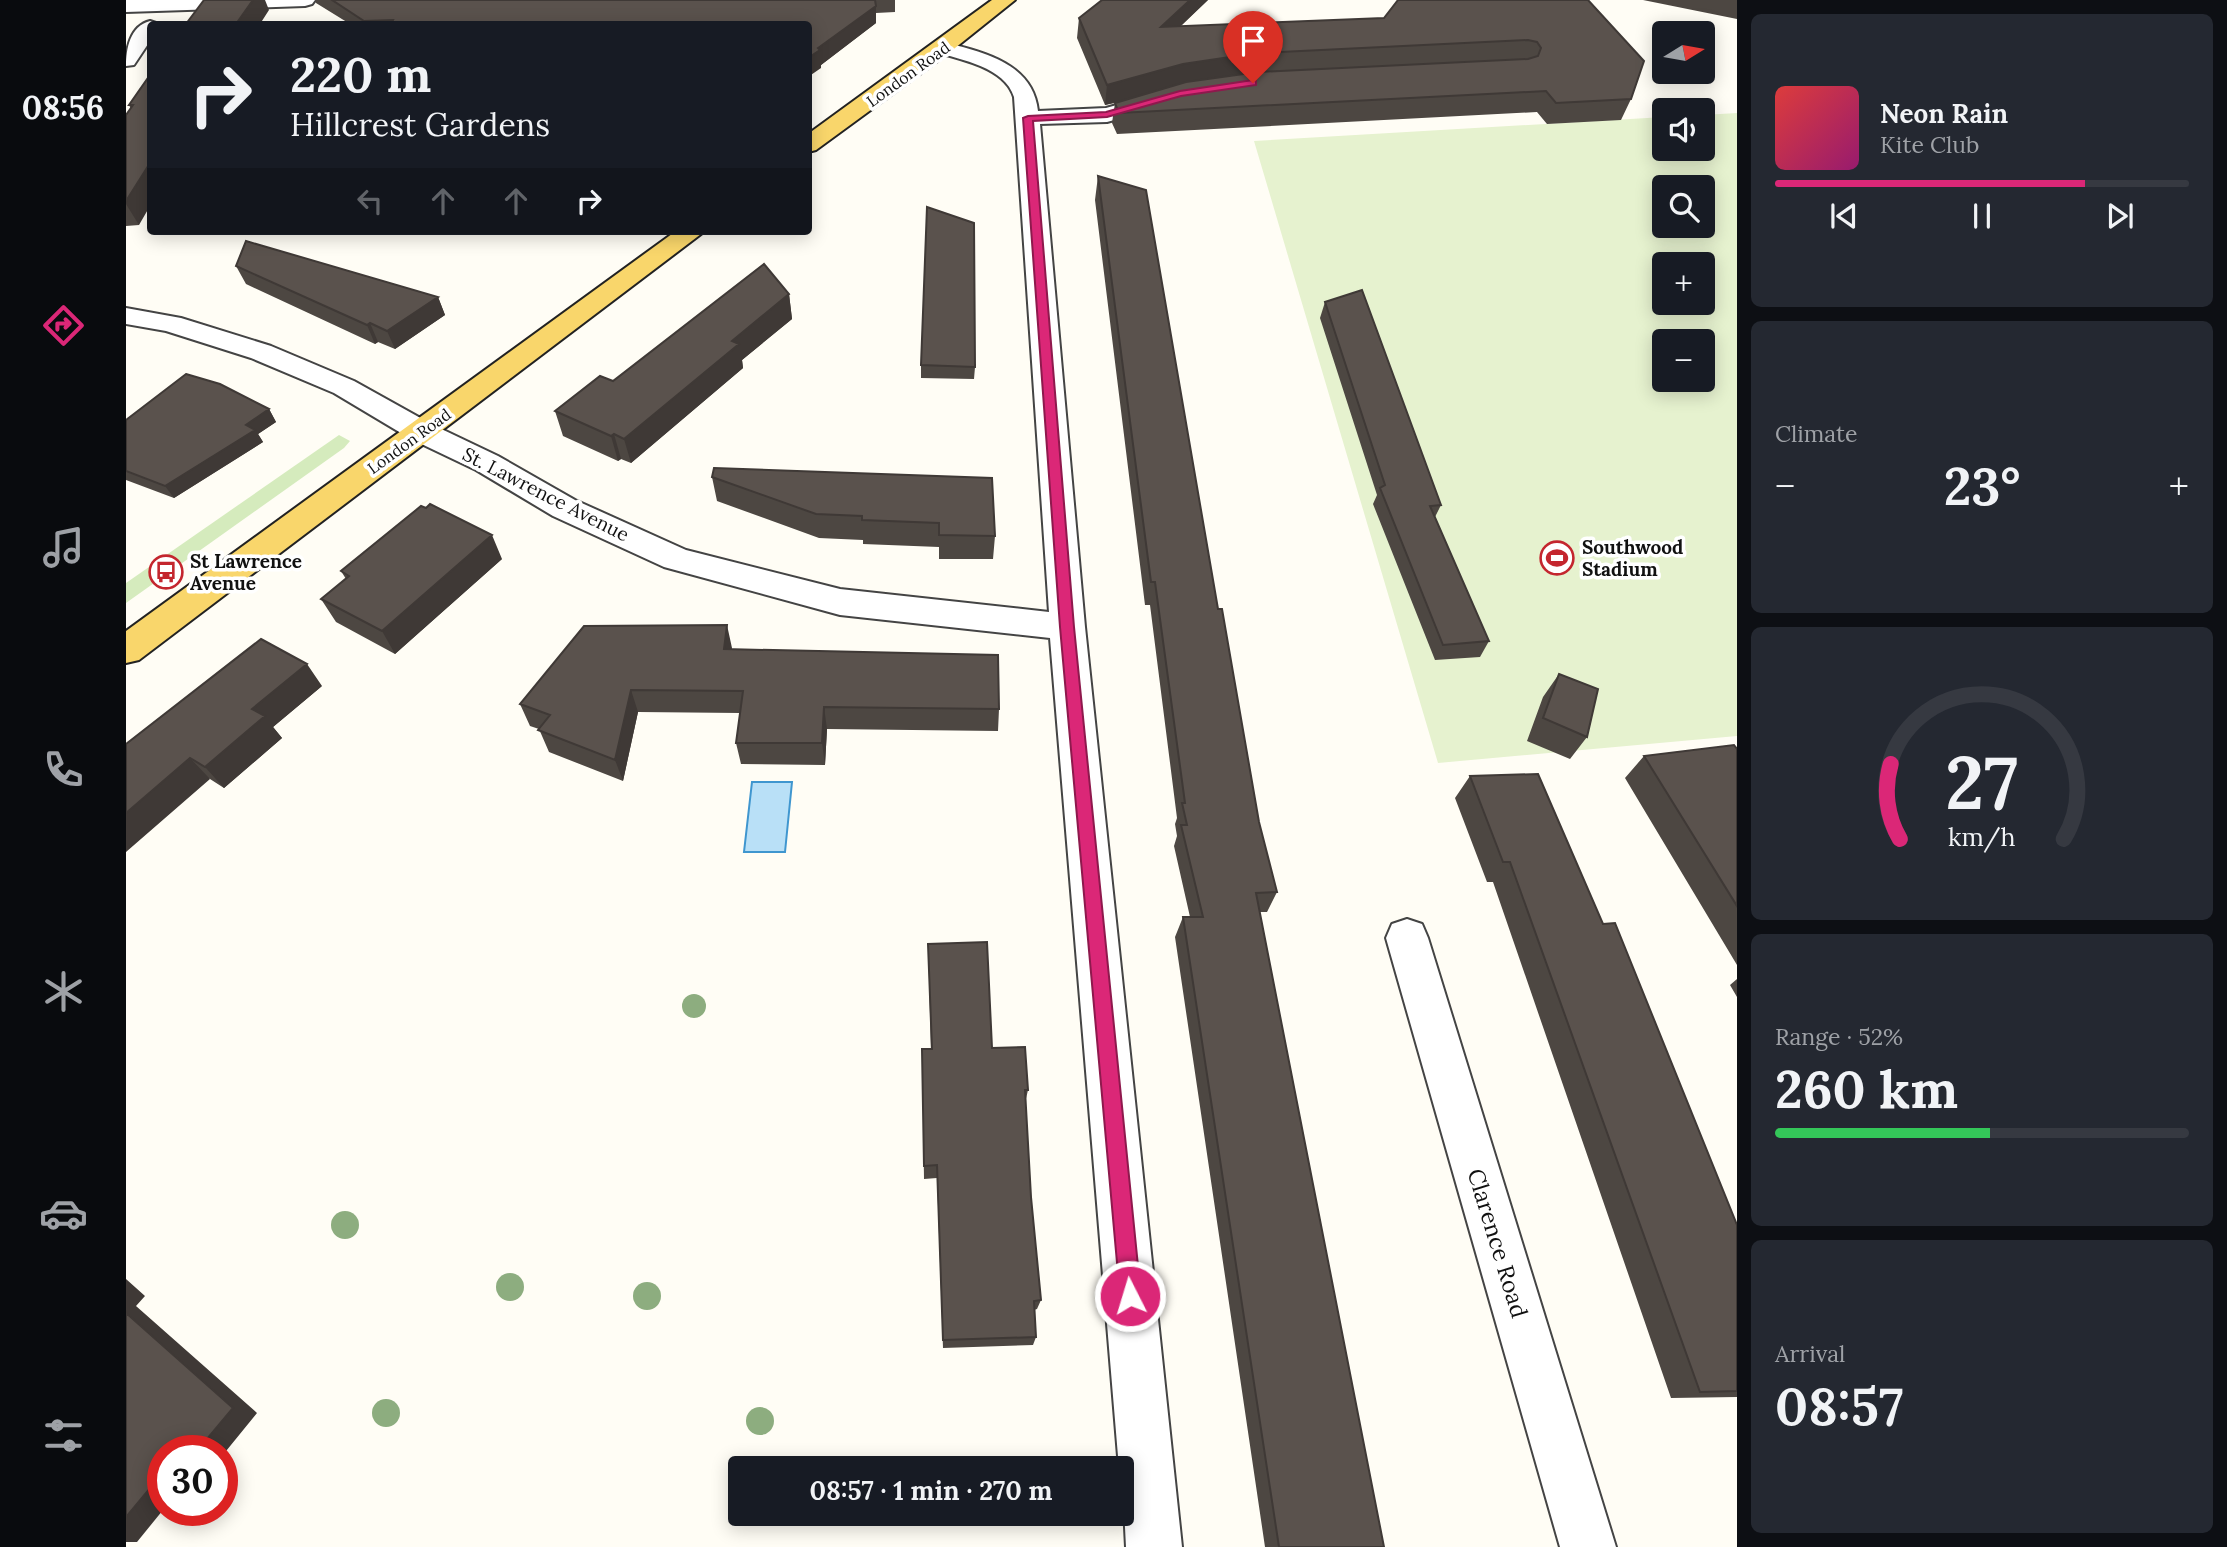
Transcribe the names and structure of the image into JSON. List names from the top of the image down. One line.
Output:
{"streets":{"main road":["London Road"],"street":["St. Lawrence Avenue","Clarence Road"]},"crossings":[["London Road","St. Lawrence Avenue"]],"places":{"sports":["Southwood Stadium"],"bus stop":["St Lawrence Avenue"]},"north":"right","page":{"tabs":"08:56","map_buttons":["+","−"],"turn":["220 m","Hillcrest Gardens"],"song":["Neon Rain","Kite Club"],"tile":["Climate",["Range · 52%","260 km"],["Arrival","08:57"]],"heat":["−","23°","+"],"limit":"30","trip":"08:57 · 1 min · 270 m","gauge":["27","km/h"]}}
